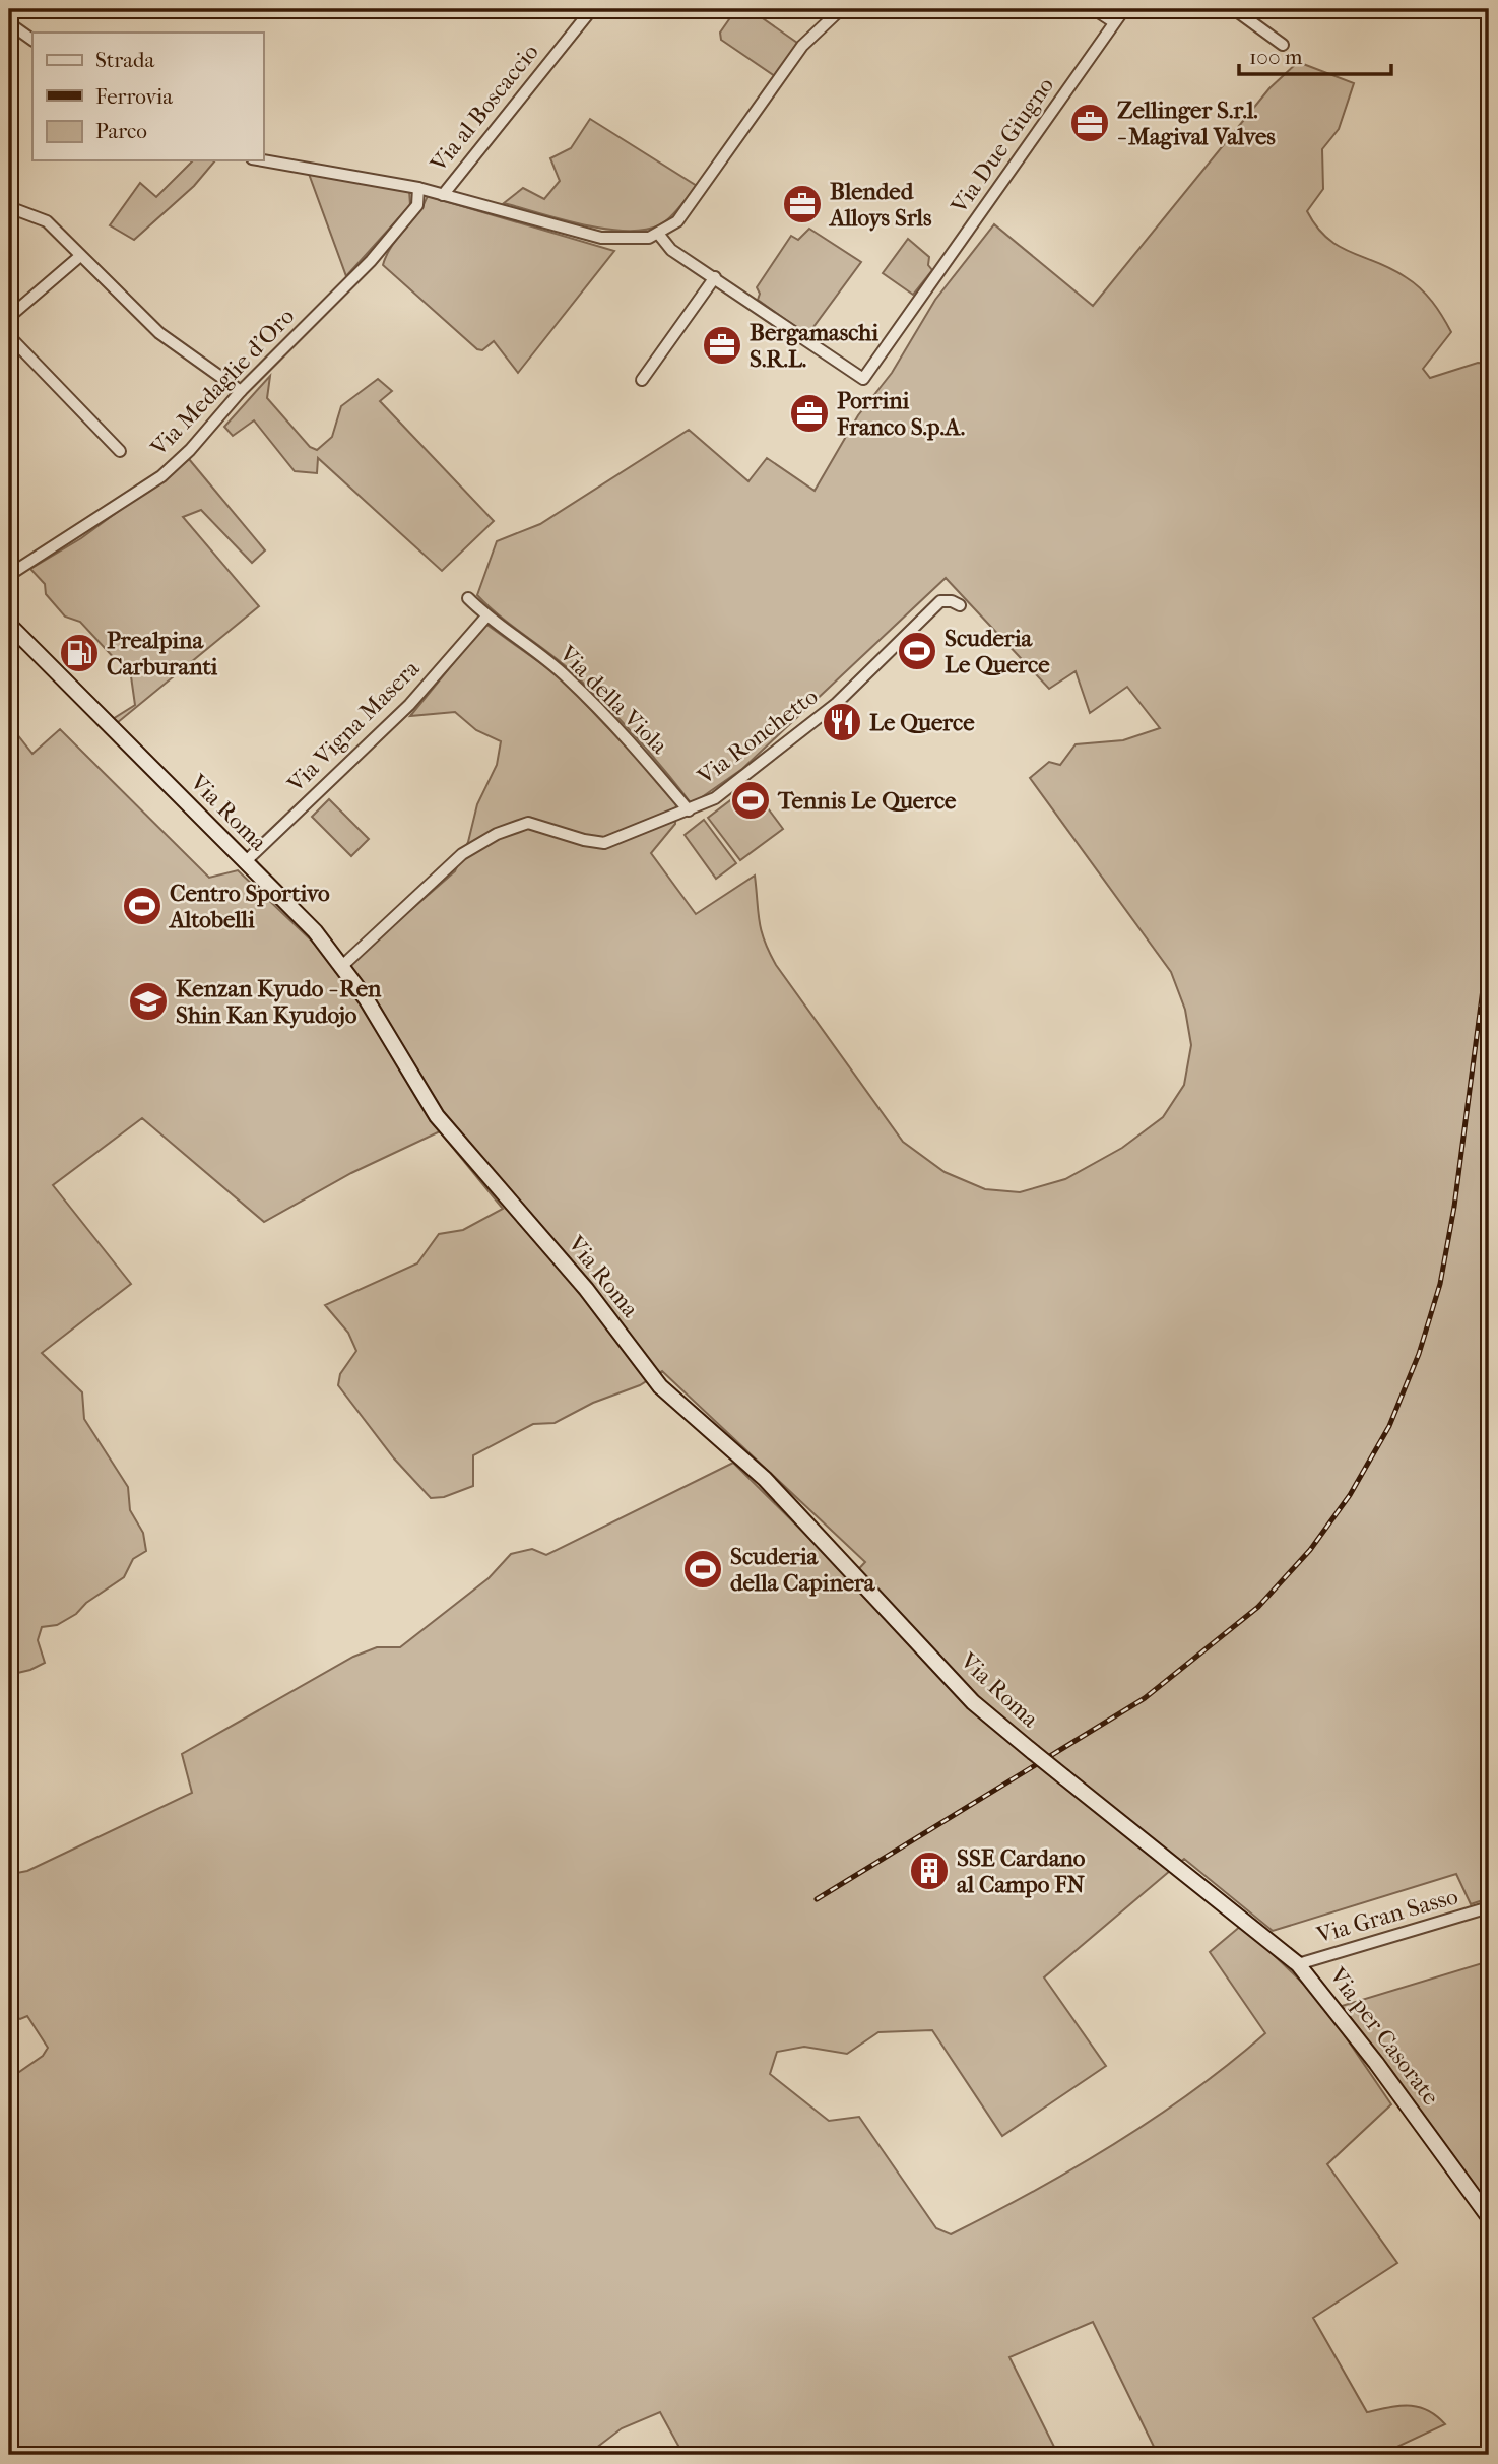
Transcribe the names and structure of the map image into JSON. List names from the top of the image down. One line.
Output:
{"streets":{"street":["Via al Boscaccio","Via Due Giugno","Via Medaglie d'Oro","Via della Viola","Via Vigna Masera","Via Ronchetto","Via Roma","Via Gran Sasso","Via per Casorate"]},"crossings":[["Via della Viola","Via Vigna Masera"],["Via della Viola","Via Ronchetto"],["Via Vigna Masera","Via Roma"],["Via Ronchetto","Via Roma"],["Via Roma","Via per Casorate"],["Via Gran Sasso","Via per Casorate"]],"places":{"office":["Zellinger S.r.l. - Magival Valves","Blended Alloys Srls","Bergamaschi S.R.L.","Porrini Franco S.p.A."],"sports":["Scuderia Le Querce","Tennis Le Querce","Centro Sportivo Altobelli","Scuderia della Capinera"],"fuel station":["Prealpina Carburanti"],"restaurant":["Le Querce"],"school or university":["Kenzan Kyudo - Ren Shin Kan Kyudojo"],"building":["SSE Cardano al Campo FN"]},"legend":["Strada","Ferrovia","Parco"],"scale_bar":"100 m"}
